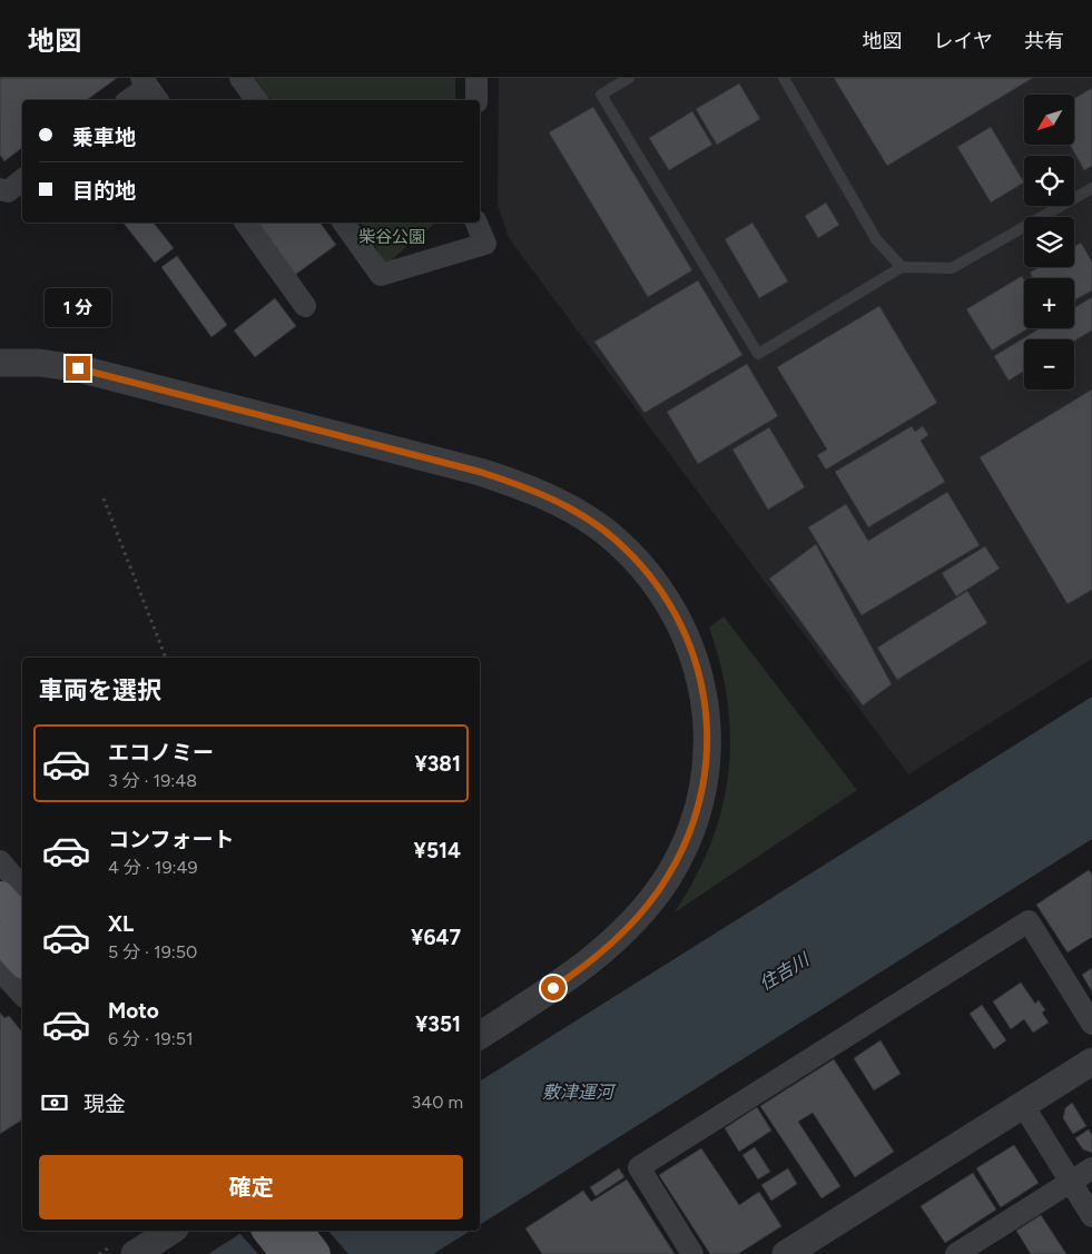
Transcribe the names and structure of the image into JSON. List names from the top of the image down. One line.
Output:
{"water":["住吉川","敷津運河"],"parks":["柴谷公園"],"north":"bottom left","page":{"header":"地図","nav":["地図","レイヤ","共有"],"map_buttons":["+","−"],"banner":["乗車地","目的地"],"bubble":"1 分","heading":"車両を選択","list":[{"name":"エコノミー","note":"3 分 · 19:48","value":"¥381"},{"name":"コンフォート","note":"4 分 · 19:49","value":"¥514"},{"name":"XL","note":"5 分 · 19:50","value":"¥647"},{"name":"Moto","note":"6 分 · 19:51","value":"¥351"}],"pay":["現金","340 m"],"buttons":"確定"}}
